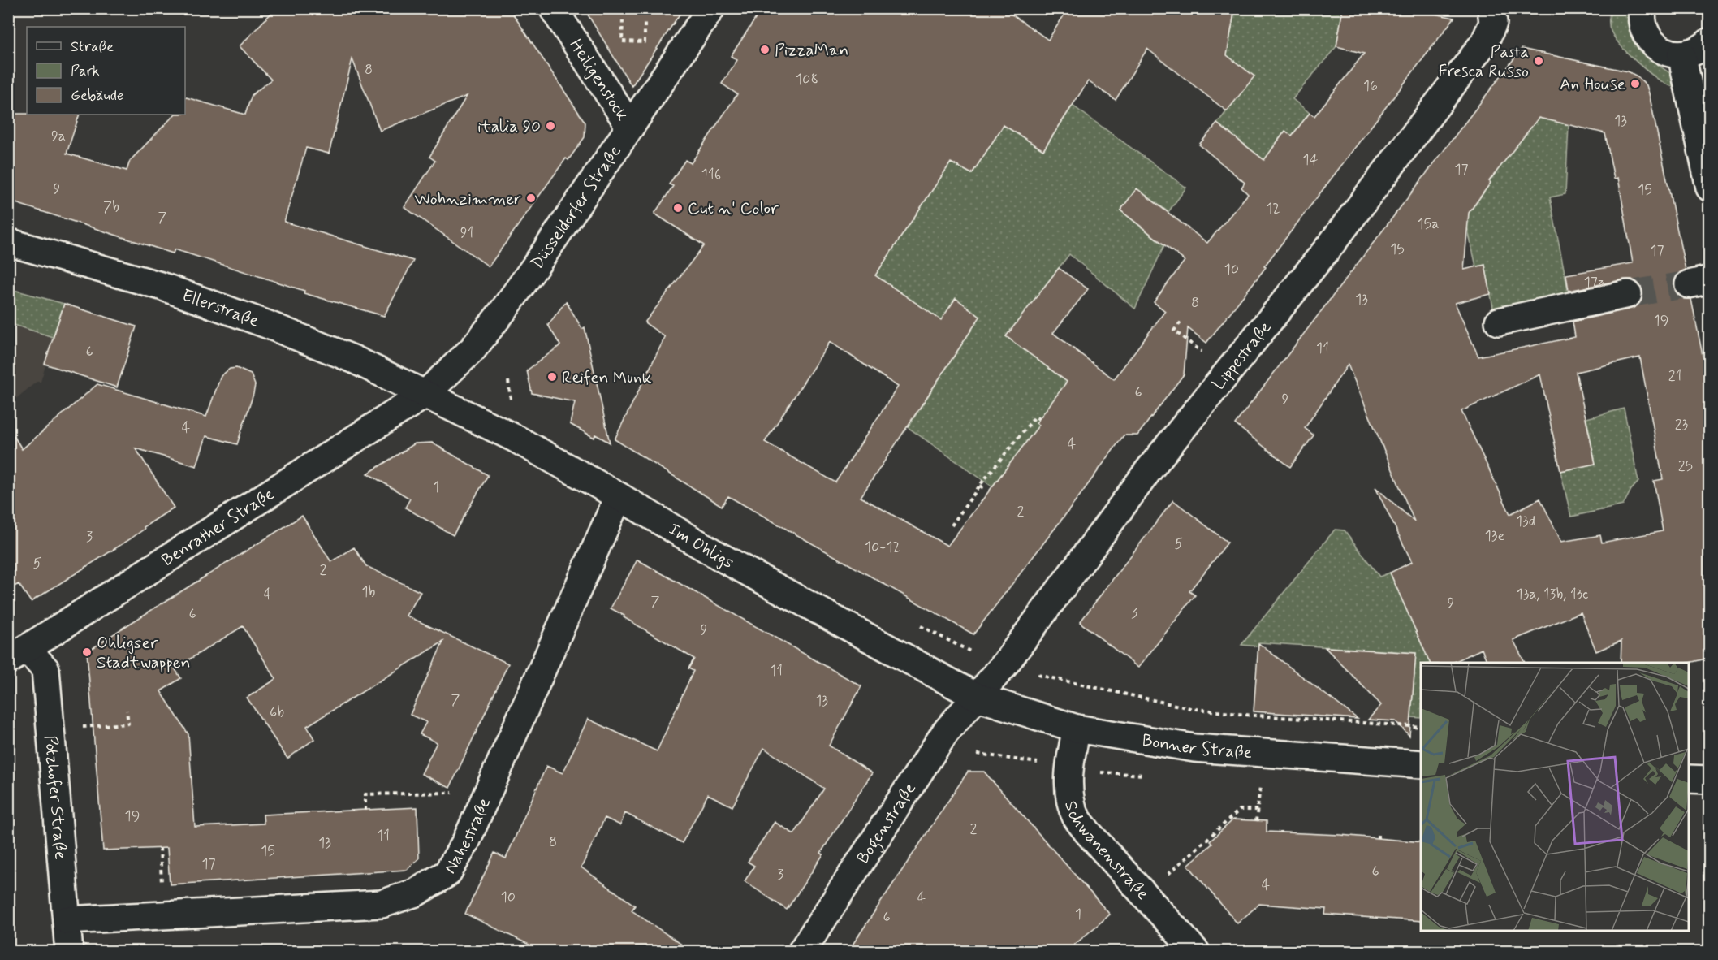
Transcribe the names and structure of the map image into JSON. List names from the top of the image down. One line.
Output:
{"streets":{"street":["Heiligenstock","Düsseldorfer Straße","Ellerstraße","Lippestraße","Benrather Straße","Im Ohligs","Bonner Straße","Potzhofer Straße","Bogenstraße","Nahestraße","Schwanenstraße"]},"crossings":[["Heiligenstock","Düsseldorfer Straße"],["Düsseldorfer Straße","Ellerstraße"],["Düsseldorfer Straße","Benrather Straße"],["Düsseldorfer Straße","Im Ohligs"],["Ellerstraße","Benrather Straße"],["Ellerstraße","Im Ohligs"],["Lippestraße","Im Ohligs"],["Lippestraße","Bonner Straße"],["Lippestraße","Bogenstraße"],["Benrather Straße","Im Ohligs"],["Benrather Straße","Potzhofer Straße"],["Im Ohligs","Bonner Straße"],["Im Ohligs","Bogenstraße"],["Im Ohligs","Nahestraße"],["Bonner Straße","Bogenstraße"],["Bonner Straße","Schwanenstraße"],["Potzhofer Straße","Nahestraße"]],"places":["PizzaMan","Pasta Fresca Russo","An House","italia 90","Wohnzimmer","Cut n' Color","Reifen Munk","Ohligser Stadtwappen"],"house_numbers":["8","108","16","13","9a","14","17","116","9","15","7b","12","7","15a","91","15","17","10","17a","13","8","19","11","6","21","6","9","23","4","4","25","1","2","13d","13e","3","5","10-12","5","2","1b","4","13a, 13b, 13c","7","9","3","6","9","11","7","13","6b","19","2","11","8","13","15","17","6","3","4","10","4","1","6"],"legend":["Straße","Park","Gebäude"]}
